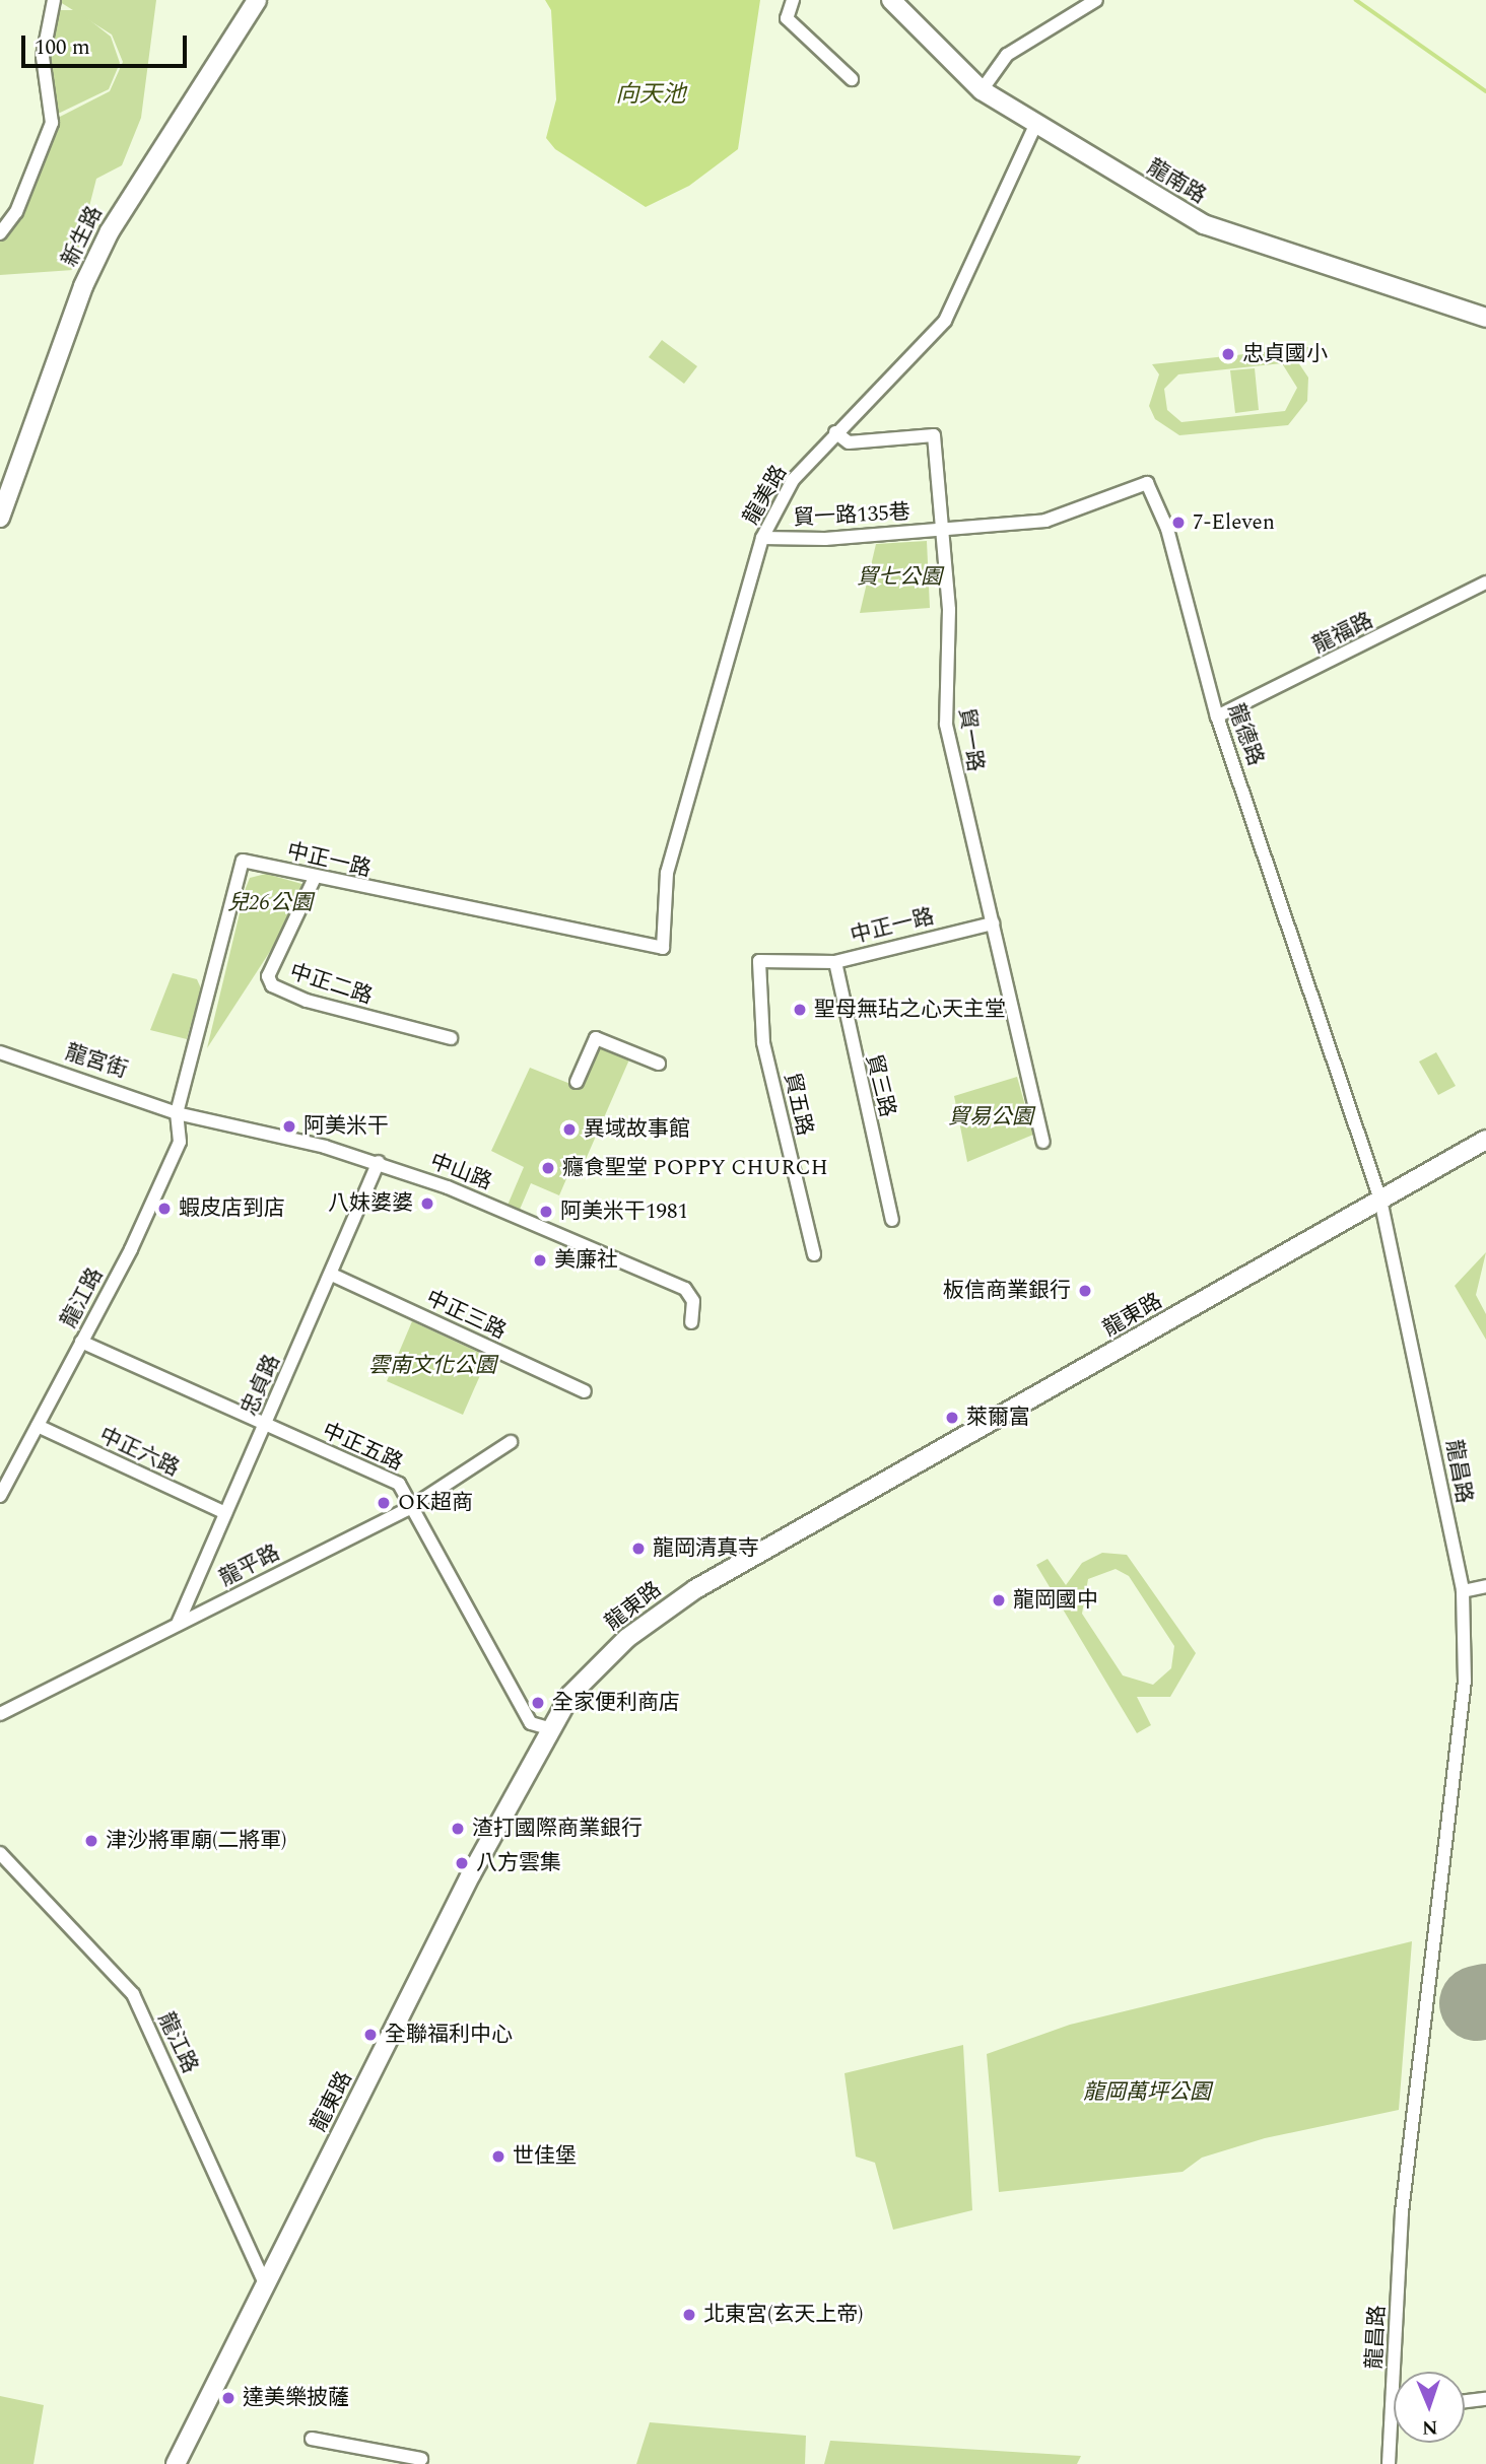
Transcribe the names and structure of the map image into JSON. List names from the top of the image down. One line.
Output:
{"streets":{"street":["龍南路","新生路","龍美路","貿一路135巷","龍福路","龍德路","貿一路","中正一路","中正二路","龍宮街","貿三路","貿五路","中山路","龍江路","中正三路","龍東路","忠貞路","中正五路","中正六路","龍昌路","龍平路"]},"crossings":[["龍南路","龍美路"],["龍美路","貿一路135巷"],["龍美路","貿一路"],["龍美路","中正一路"],["貿一路135巷","龍德路"],["貿一路135巷","貿一路"],["龍福路","龍德路"],["龍德路","貿一路"],["龍德路","龍東路"],["龍德路","龍昌路"],["貿一路","中正一路"],["中正一路","中正二路"],["中正一路","龍宮街"],["中正一路","貿三路"],["中正一路","貿五路"],["中正一路","中山路"],["中正一路","龍江路"],["龍宮街","中山路"],["龍宮街","龍江路"],["中山路","龍江路"],["中山路","忠貞路"],["龍江路","龍東路"],["龍江路","中正五路"],["龍江路","中正六路"],["中正三路","忠貞路"],["龍東路","中正五路"],["龍東路","龍昌路"],["忠貞路","中正五路"],["忠貞路","中正六路"],["忠貞路","龍平路"],["中正五路","龍平路"]],"water":["向天池"],"parks":["貿七公園","兒26公園","貿易公園","雲南文化公園","龍岡萬坪公園"],"places":["忠貞國小","7-Eleven","聖母無玷之心天主堂","阿美米干","異域故事館","癮食聖堂 POPPY CHURCH","八妹婆婆","蝦皮店到店","阿美米干1981","美廉社","板信商業銀行","萊爾富","OK超商","龍岡清真寺","龍岡國中","全家便利商店","渣打國際商業銀行","津沙將軍廟(二將軍)","八方雲集","全聯福利中心","世佳堡","北東宮(玄天上帝)","達美樂披薩"],"scale_bar":"100 m","north":"bottom"}
